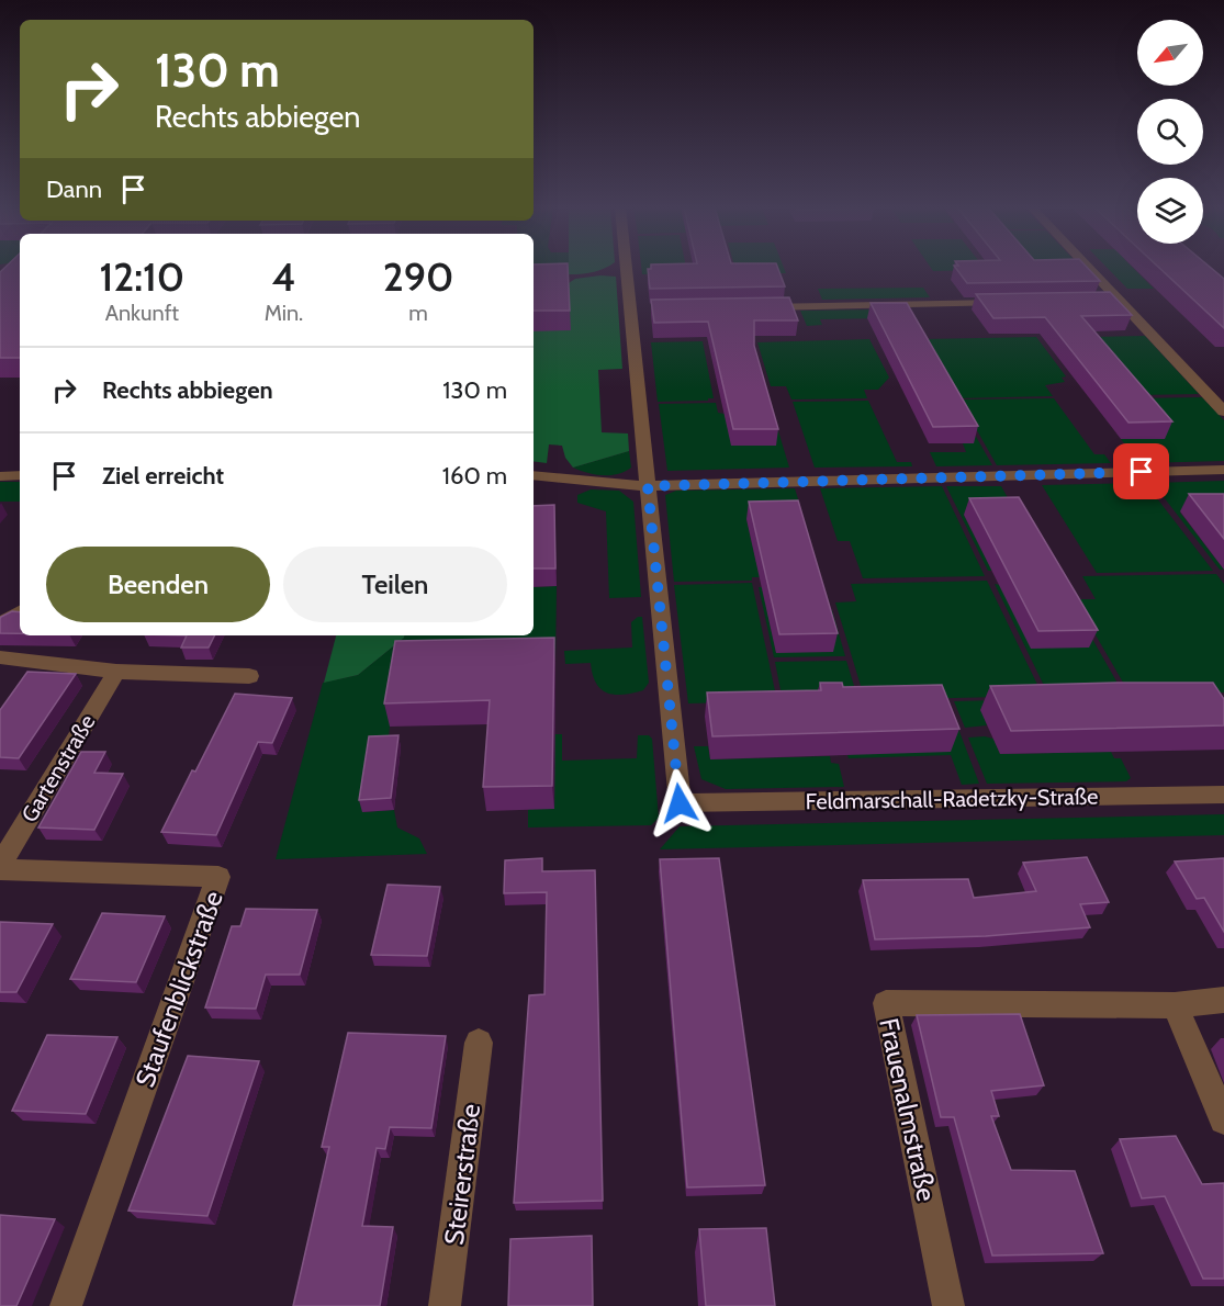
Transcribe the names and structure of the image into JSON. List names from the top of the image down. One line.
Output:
{"streets":{"street":["Gartenstraße","Feldmarschall-Radetzky-Straße","Staufenblickstraße","Frauenalmstraße","Steirerstraße"]},"crossings":[["Gartenstraße","Staufenblickstraße"]],"north":"bottom left","page":{"turn":["130 m","Rechts abbiegen"],"then":"Dann","eta":["12:10","Ankunft","4","Min.","290","m"],"list":[{"name":"Rechts abbiegen","value":"130 m"},{"name":"Ziel erreicht","value":"160 m"}],"buttons":["Beenden","Teilen"]}}
